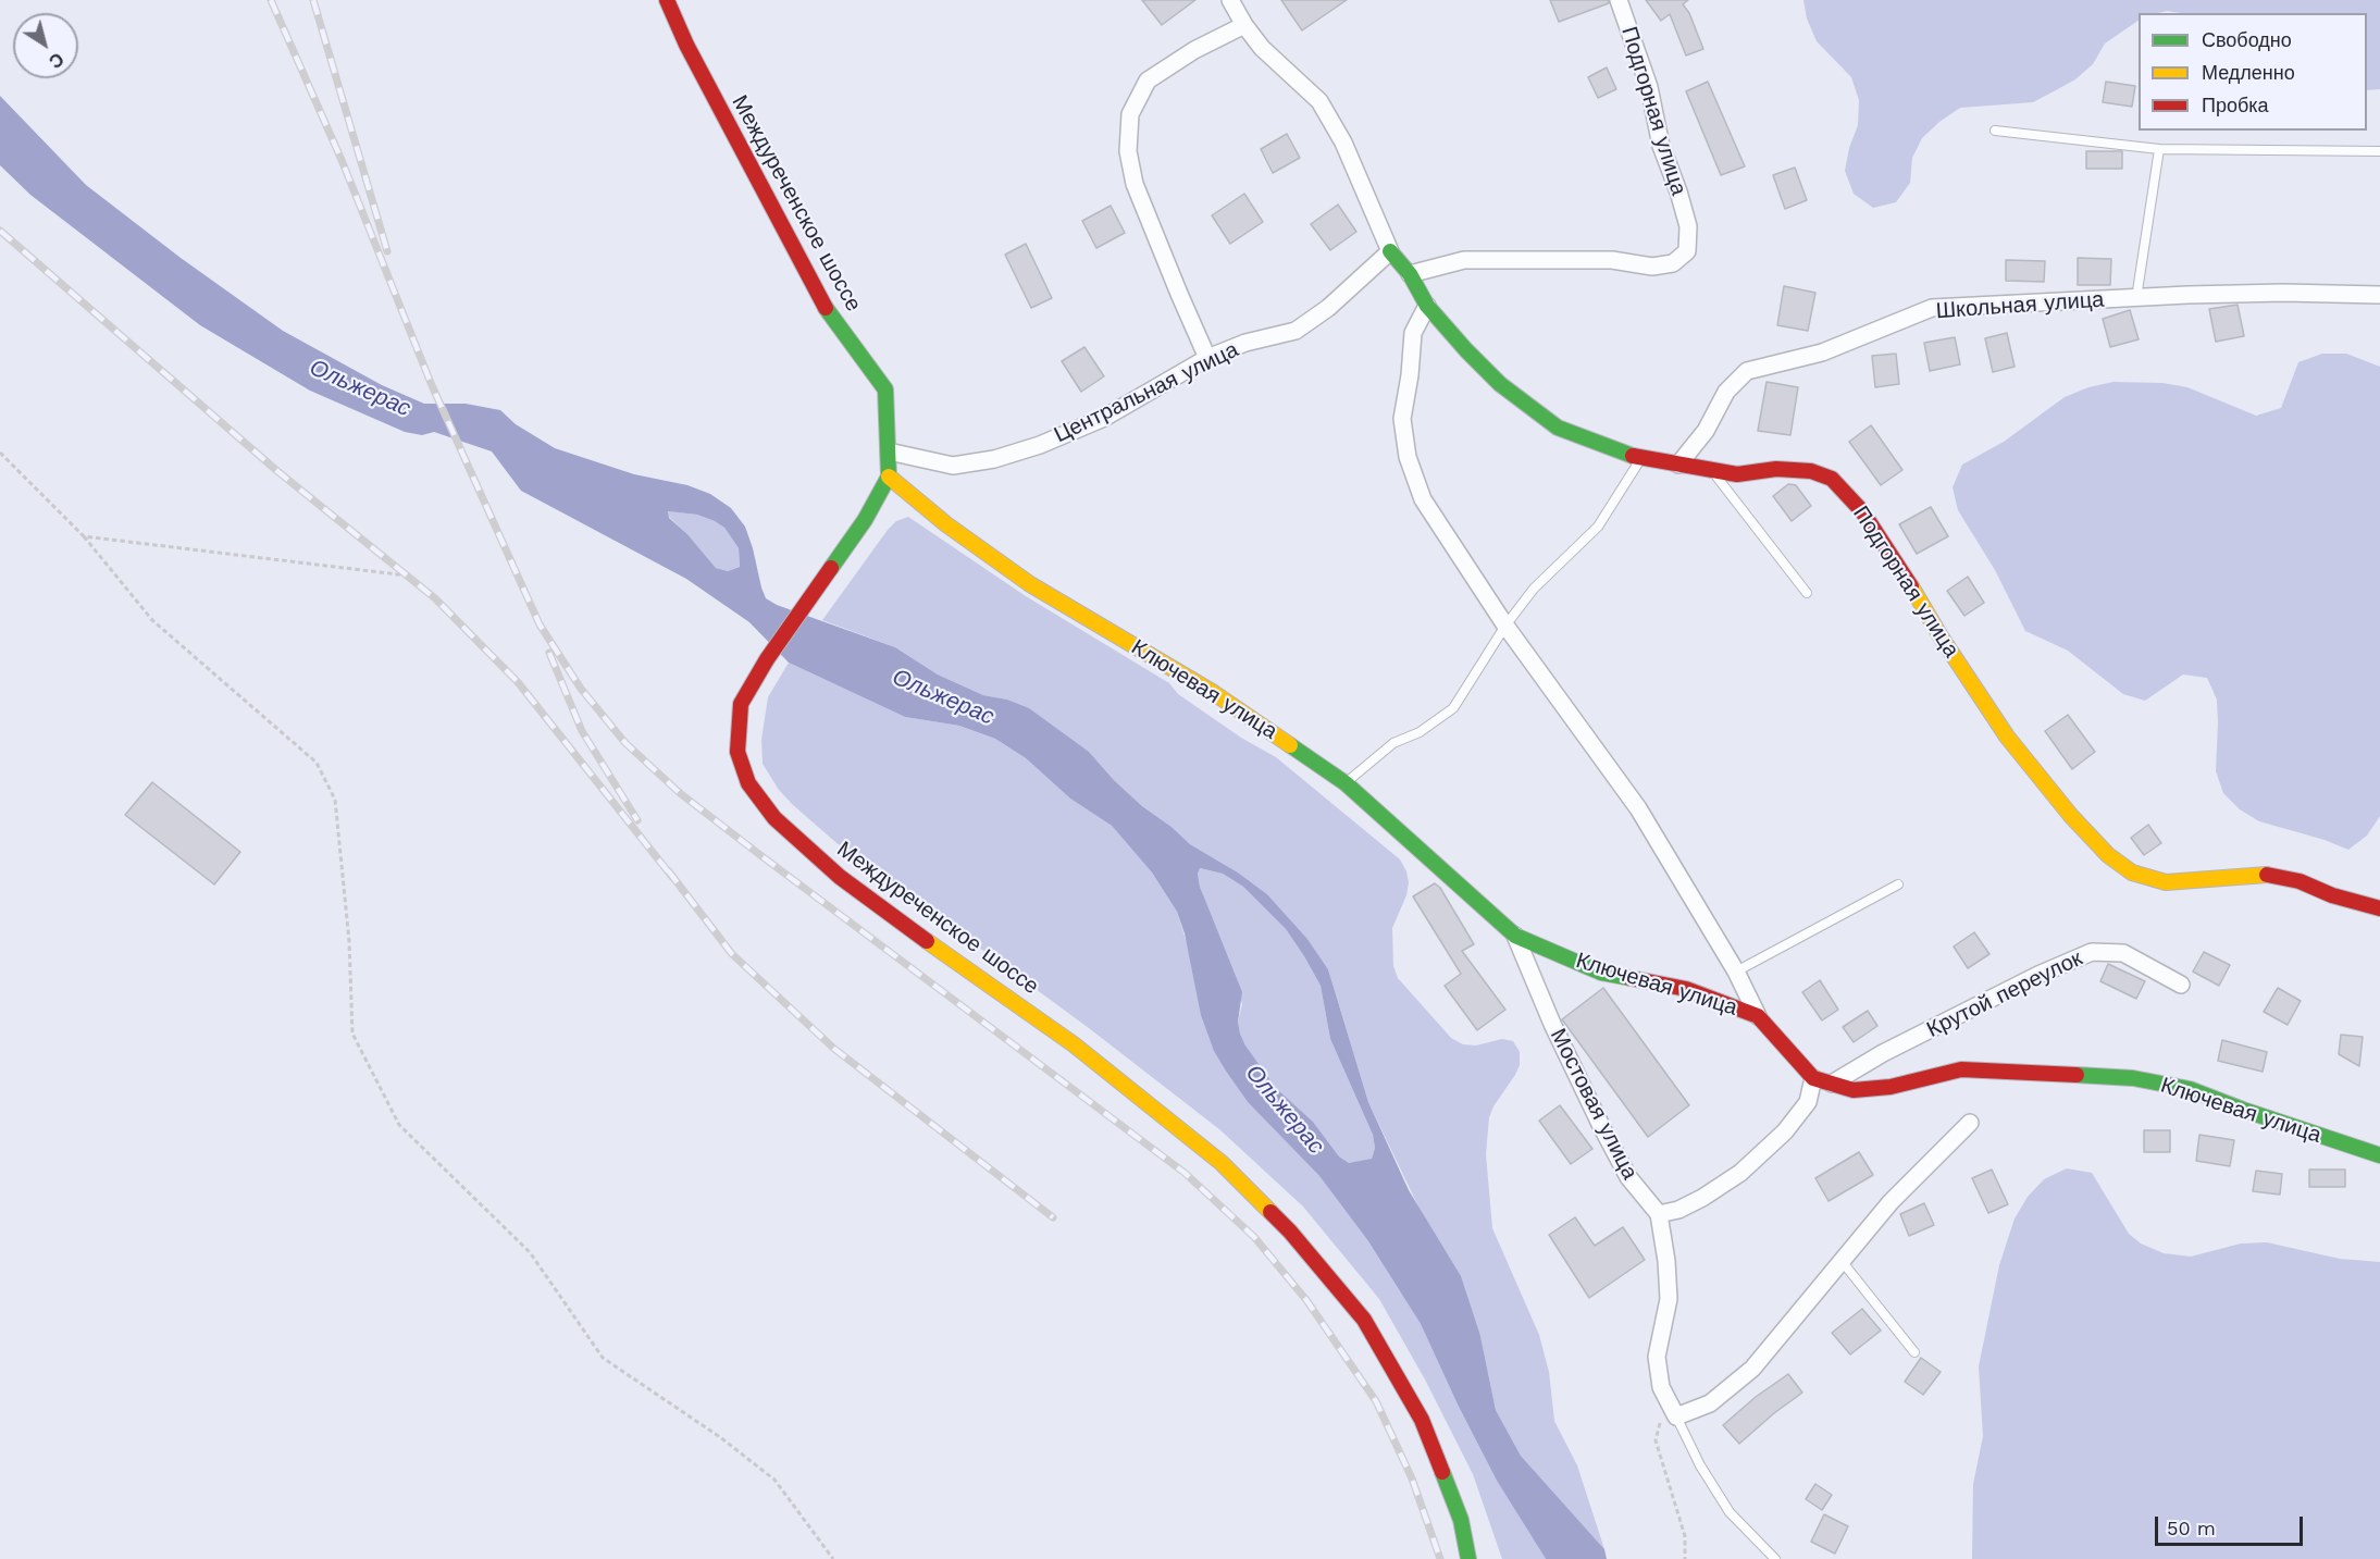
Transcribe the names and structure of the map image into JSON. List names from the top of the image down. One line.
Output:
{"streets":{"street":["Подгорная улица","Междуреченское шоссе","Школьная улица","Центральная улица","Ключевая улица","Крутой переулок","Мостовая улица"]},"crossings":[["Подгорная улица","Школьная улица"],["Подгорная улица","Центральная улица"],["Междуреченское шоссе","Центральная улица"],["Междуреченское шоссе","Ключевая улица"],["Ключевая улица","Крутой переулок"],["Ключевая улица","Мостовая улица"]],"water":["Ольжерас"],"legend":["Свободно","Медленно","Пробка"],"scale_bar":"50 m","north":"bottom right"}
